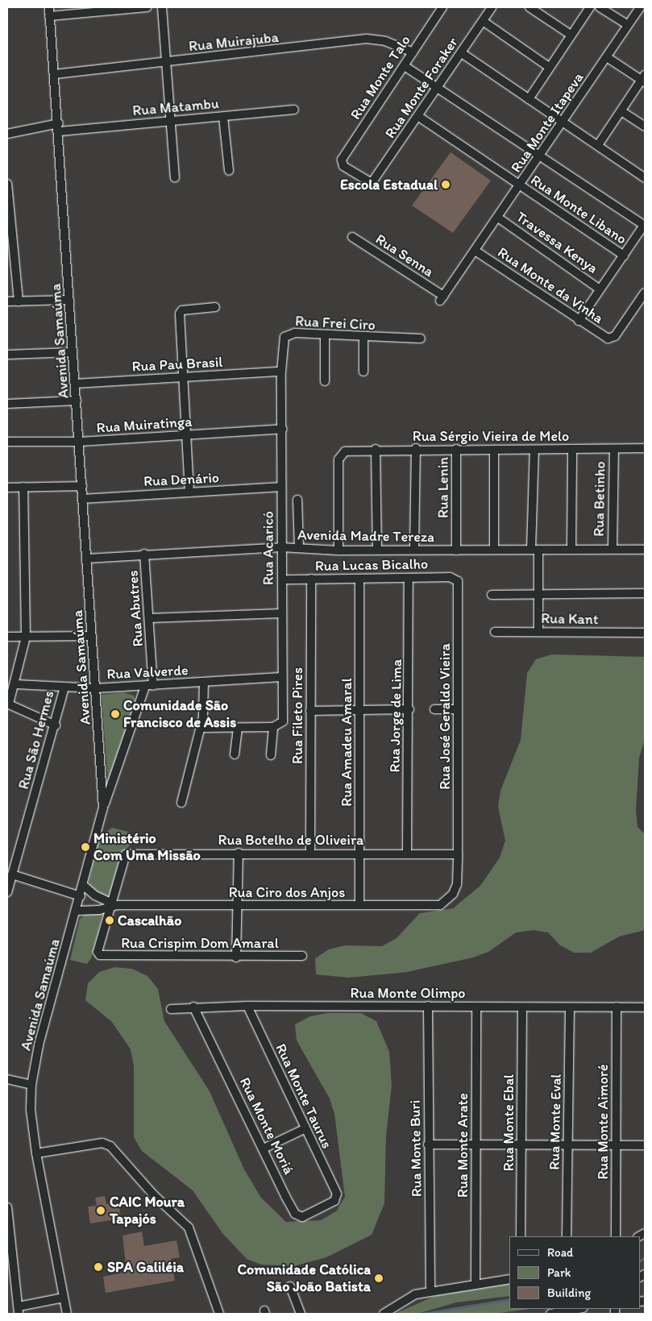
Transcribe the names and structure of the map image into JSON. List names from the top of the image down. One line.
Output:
{"streets":{"street":["Rua Muirajuba","Rua Monte Talo","Rua Monte Foraker","Rua Matambu","Rua Monte Itapeva","Rua Monte Libano","Travessa Kenya","Rua Senna","Rua Monte da Vinha","Rua Frei Ciro","Avenida Samaúma","Rua Pau Brasil","Rua Muiratinga","Rua Sérgio Vieira de Melo","Rua Denário","Rua Lenin","Rua Betinho","Avenida Madre Tereza","Rua Acaricó","Rua Lucas Bicalho","Rua Abutres","Rua Kant","Rua Valverde","Rua Fileto Pires","Rua Jorge de Lima","Rua José Geraldo Vieira","Rua São Hermes","Rua Amadeu Amaral","Rua Botelho de Oliveira","Rua Ciro dos Anjos","Rua Crispim Dom Amaral","Rua Monte Olimpo","Rua Monte Taurus","Rua Monte Eval","Rua Monte Aimoré","Rua Monte Ebal","Rua Monte Moriá","Rua Monte Arate","Rua Monte Buri"]},"crossings":[["Rua Muirajuba","Rua Monte Talo"],["Rua Muirajuba","Avenida Samaúma"],["Rua Monte Talo","Rua Monte Foraker"],["Rua Monte Foraker","Rua Monte Libano"],["Rua Matambu","Avenida Samaúma"],["Rua Monte Itapeva","Rua Monte Libano"],["Rua Monte Itapeva","Travessa Kenya"],["Rua Monte Itapeva","Rua Senna"],["Rua Monte Itapeva","Rua Monte da Vinha"],["Rua Frei Ciro","Rua Pau Brasil"],["Rua Frei Ciro","Rua Acaricó"],["Avenida Samaúma","Rua Pau Brasil"],["Avenida Samaúma","Rua Muiratinga"],["Avenida Samaúma","Rua Denário"],["Avenida Samaúma","Avenida Madre Tereza"],["Avenida Samaúma","Rua Valverde"],["Avenida Samaúma","Rua Ciro dos Anjos"],["Rua Pau Brasil","Rua Acaricó"],["Rua Muiratinga","Rua Acaricó"],["Rua Sérgio Vieira de Melo","Rua Lenin"],["Rua Sérgio Vieira de Melo","Rua Betinho"],["Rua Sérgio Vieira de Melo","Avenida Madre Tereza"],["Rua Denário","Rua Acaricó"],["Rua Lenin","Avenida Madre Tereza"],["Rua Betinho","Avenida Madre Tereza"],["Avenida Madre Tereza","Rua Acaricó"],["Avenida Madre Tereza","Rua Abutres"],["Rua Acaricó","Rua Valverde"],["Rua Lucas Bicalho","Rua Fileto Pires"],["Rua Lucas Bicalho","Rua Jorge de Lima"],["Rua Lucas Bicalho","Rua José Geraldo Vieira"],["Rua Lucas Bicalho","Rua Amadeu Amaral"],["Rua Abutres","Rua Valverde"],["Rua Valverde","Rua São Hermes"],["Rua Fileto Pires","Rua Botelho de Oliveira"],["Rua Jorge de Lima","Rua Botelho de Oliveira"],["Rua José Geraldo Vieira","Rua Botelho de Oliveira"],["Rua José Geraldo Vieira","Rua Ciro dos Anjos"],["Rua Amadeu Amaral","Rua Botelho de Oliveira"],["Rua Amadeu Amaral","Rua Ciro dos Anjos"],["Rua Botelho de Oliveira","Rua Ciro dos Anjos"],["Rua Botelho de Oliveira","Rua Crispim Dom Amaral"],["Rua Ciro dos Anjos","Rua Crispim Dom Amaral"],["Rua Monte Olimpo","Rua Monte Taurus"],["Rua Monte Olimpo","Rua Monte Eval"],["Rua Monte Olimpo","Rua Monte Aimoré"],["Rua Monte Olimpo","Rua Monte Ebal"],["Rua Monte Olimpo","Rua Monte Moriá"],["Rua Monte Olimpo","Rua Monte Arate"],["Rua Monte Olimpo","Rua Monte Buri"],["Rua Monte Taurus","Rua Monte Moriá"]],"places":["Escola Estadual","Comunidade São Francisco de Assis","Ministério Com Uma Missão","Cascalhão","CAIC Moura Tapajós","SPA Galiléia","Comunidade Católica São João Batista"],"legend":["Road","Park","Building"]}
